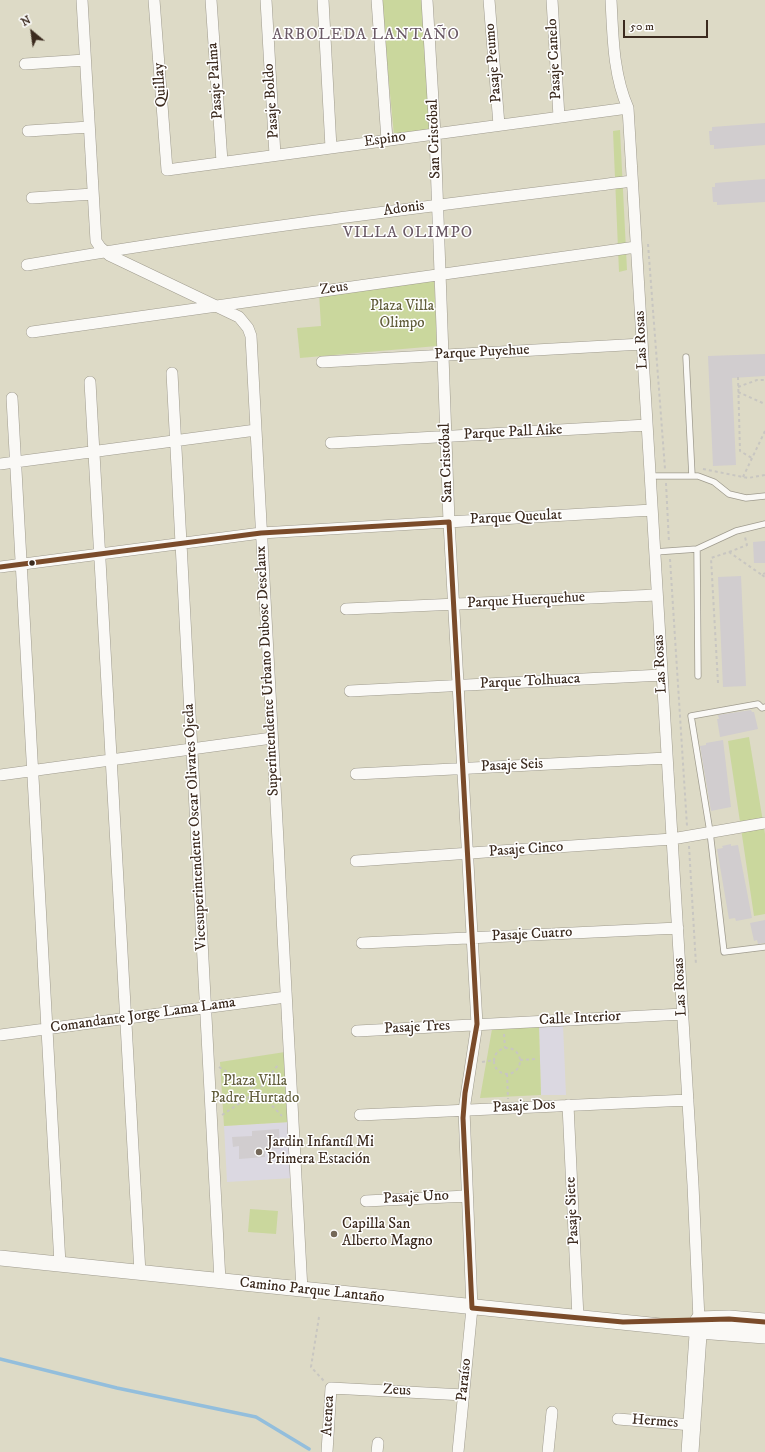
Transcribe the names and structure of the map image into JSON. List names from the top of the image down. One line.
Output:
{"streets":{"main road":["Camino Parque Lantaño"],"street":["Pasaje Canelo","Pasaje Peumo","Pasaje Palma","Quillay","Pasaje Boldo","San Cristóbal","Espino","Adonis","Zeus","Las Rosas","Parque Puyehue","Parque Pall Aike","Parque Queulat","Parque Huerquehue","Superintendente Urbano Dubosc Desclaux","Parque Tolhuaca","Pasaje Seis","Vicesuperintendente Oscar Olivares Ojeda","Pasaje Cinco","Pasaje Cuatro","Comandante Jorge Lama Lama","Calle Interior","Pasaje Tres","Pasaje Dos","Pasaje Uno","Pasaje Siete","Paraíso","Atenea","Hermes"]},"crossings":[["Pasaje Canelo","Espino"],["Pasaje Peumo","Espino"],["Pasaje Palma","Espino"],["Quillay","Espino"],["Pasaje Boldo","Espino"],["San Cristóbal","Espino"],["San Cristóbal","Adonis"],["San Cristóbal","Zeus"],["San Cristóbal","Parque Puyehue"],["San Cristóbal","Parque Pall Aike"],["San Cristóbal","Parque Queulat"],["San Cristóbal","Parque Huerquehue"],["San Cristóbal","Parque Tolhuaca"],["San Cristóbal","Pasaje Seis"],["San Cristóbal","Pasaje Cinco"],["San Cristóbal","Pasaje Cuatro"],["San Cristóbal","Calle Interior"],["San Cristóbal","Pasaje Tres"],["San Cristóbal","Pasaje Dos"],["San Cristóbal","Pasaje Uno"],["San Cristóbal","Camino Parque Lantaño"],["San Cristóbal","Paraíso"],["Espino","Las Rosas"],["Adonis","Las Rosas"],["Adonis","Superintendente Urbano Dubosc Desclaux"],["Zeus","Las Rosas"],["Zeus","Superintendente Urbano Dubosc Desclaux"],["Zeus","Paraíso"],["Zeus","Atenea"],["Las Rosas","Parque Puyehue"],["Las Rosas","Parque Pall Aike"],["Las Rosas","Parque Queulat"],["Las Rosas","Parque Huerquehue"],["Las Rosas","Parque Tolhuaca"],["Las Rosas","Pasaje Seis"],["Las Rosas","Pasaje Cinco"],["Las Rosas","Pasaje Cuatro"],["Las Rosas","Calle Interior"],["Las Rosas","Pasaje Dos"],["Las Rosas","Camino Parque Lantaño"],["Parque Queulat","Superintendente Urbano Dubosc Desclaux"],["Parque Queulat","Vicesuperintendente Oscar Olivares Ojeda"],["Superintendente Urbano Dubosc Desclaux","Comandante Jorge Lama Lama"],["Superintendente Urbano Dubosc Desclaux","Camino Parque Lantaño"],["Vicesuperintendente Oscar Olivares Ojeda","Comandante Jorge Lama Lama"],["Vicesuperintendente Oscar Olivares Ojeda","Camino Parque Lantaño"],["Calle Interior","Pasaje Tres"],["Pasaje Dos","Pasaje Siete"],["Pasaje Siete","Camino Parque Lantaño"],["Camino Parque Lantaño","Paraíso"]],"districts":["ARBOLEDA LANTAÑO","VILLA OLIMPO"],"parks":["Plaza Villa Olimpo","Plaza Villa Padre Hurtado"],"places":["Jardin Infantíl Mi Primera Estación","Capilla San Alberto Magno"],"scale_bar":"50 m","north":"top left"}
